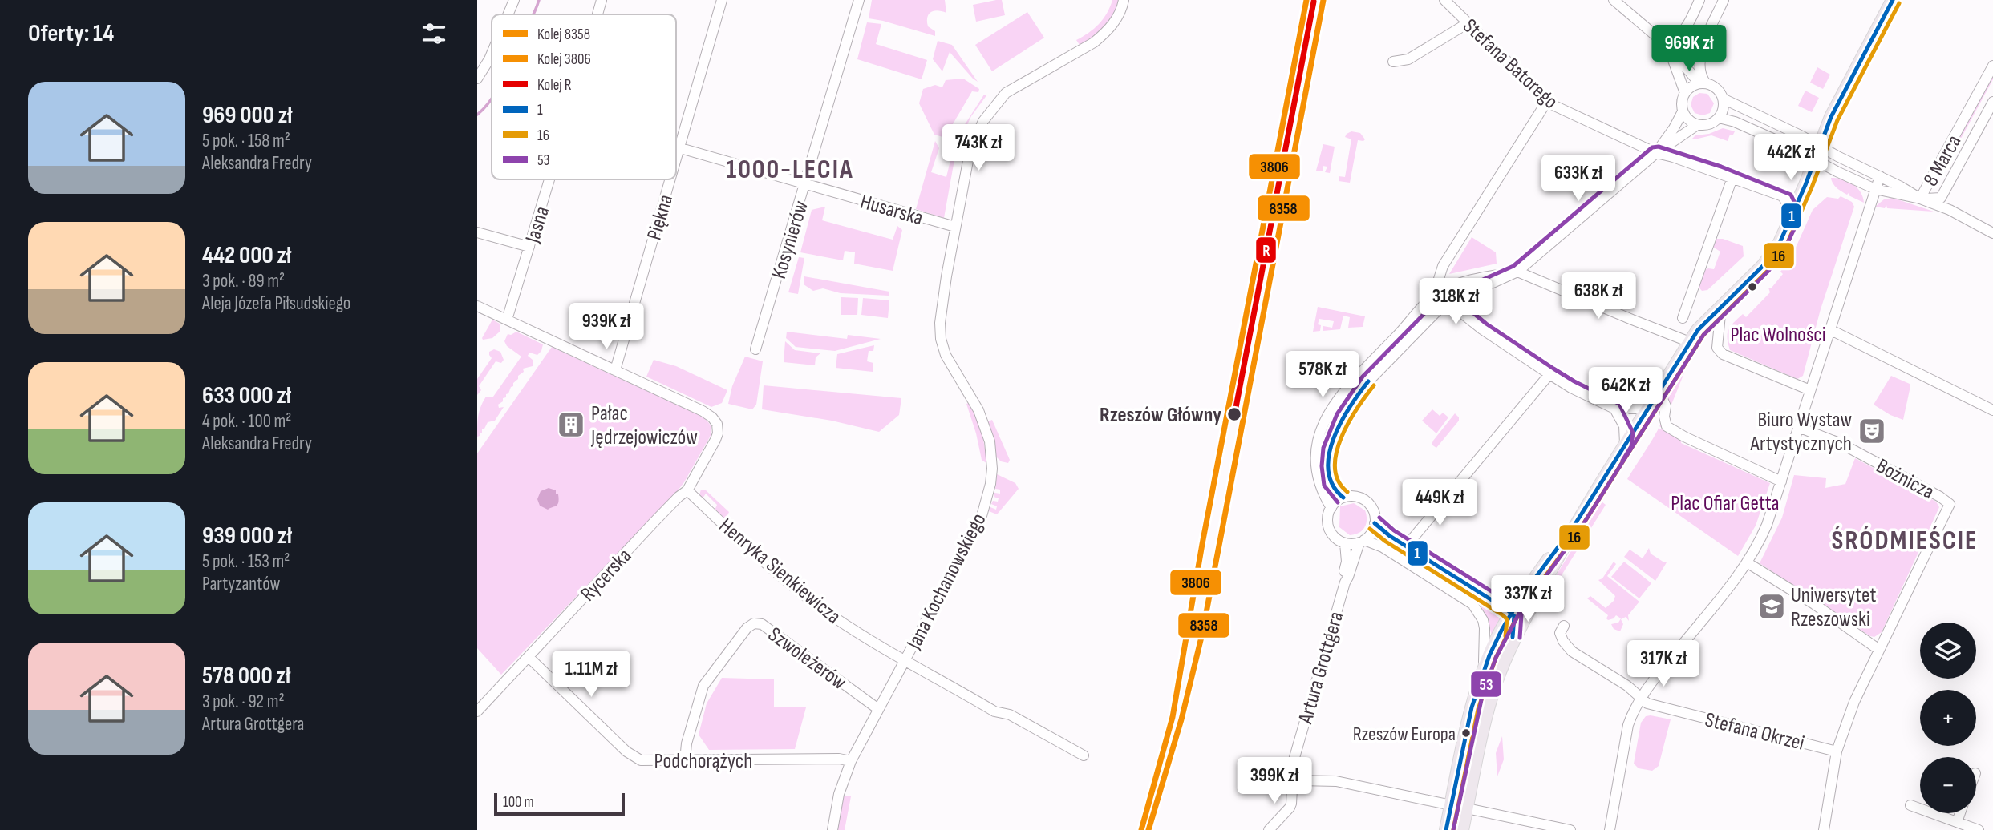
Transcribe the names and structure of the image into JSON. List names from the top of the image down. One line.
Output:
{"streets":{"street":["Stefana Batorego","8 Marca","Husarska","Piękna","Jasna","Kosynierów","Bożnicza","Henryka Sienkiewicza","Rycerska","Jana Kochanowskiego","Szwoleżerów","Artura Grottgera","Stefana Okrzei","Podchorążych"]},"crossings":[["Husarska","Piękna"],["Husarska","Kosynierów"],["Husarska","Jana Kochanowskiego"],["Piękna","Rycerska"],["Henryka Sienkiewicza","Rycerska"],["Henryka Sienkiewicza","Jana Kochanowskiego"],["Rycerska","Podchorążych"],["Jana Kochanowskiego","Szwoleżerów"],["Jana Kochanowskiego","Podchorążych"],["Szwoleżerów","Podchorążych"]],"districts":["1000-LECIA","ŚRÓDMIEŚCIE"],"parks":["Plac Wolności","Plac Ofiar Getta"],"places":{"other":["Rzeszów Główny","Rzeszów Europa"],"building":["Pałac Jędrzejowiczów"],"theatre":["Biuro Wystaw Artystycznych"],"school or university":["Uniwersytet Rzeszowski"]},"lines":["rail line 8358","rail line 3806","transit line 1","rail line R","transit line 16","transit line 53"],"legend":["Kolej 8358","Kolej 3806","Kolej R","1","16","53"],"scale_bar":"100 m","page":{"heading":"Oferty: 14","price":["969K zł","743K zł","442K zł","633K zł","638K zł","318K zł","939K zł","578K zł","642K zł","449K zł","337K zł","317K zł","1.11M zł","399K zł"],"list":[{"name":"969 000 zł","note":"5 pok. · 158 m² · Aleksandra Fredry"},{"name":"442 000 zł","note":"3 pok. · 89 m² · Aleja Józefa Piłsudskiego"},{"name":"633 000 zł","note":"4 pok. · 100 m² · Aleksandra Fredry"},{"name":"939 000 zł","note":"5 pok. · 153 m² · Partyzantów"},{"name":"578 000 zł","note":"3 pok. · 92 m² · Artura Grottgera"}],"map_buttons":["+","−"],"scale":"100 m"}}
